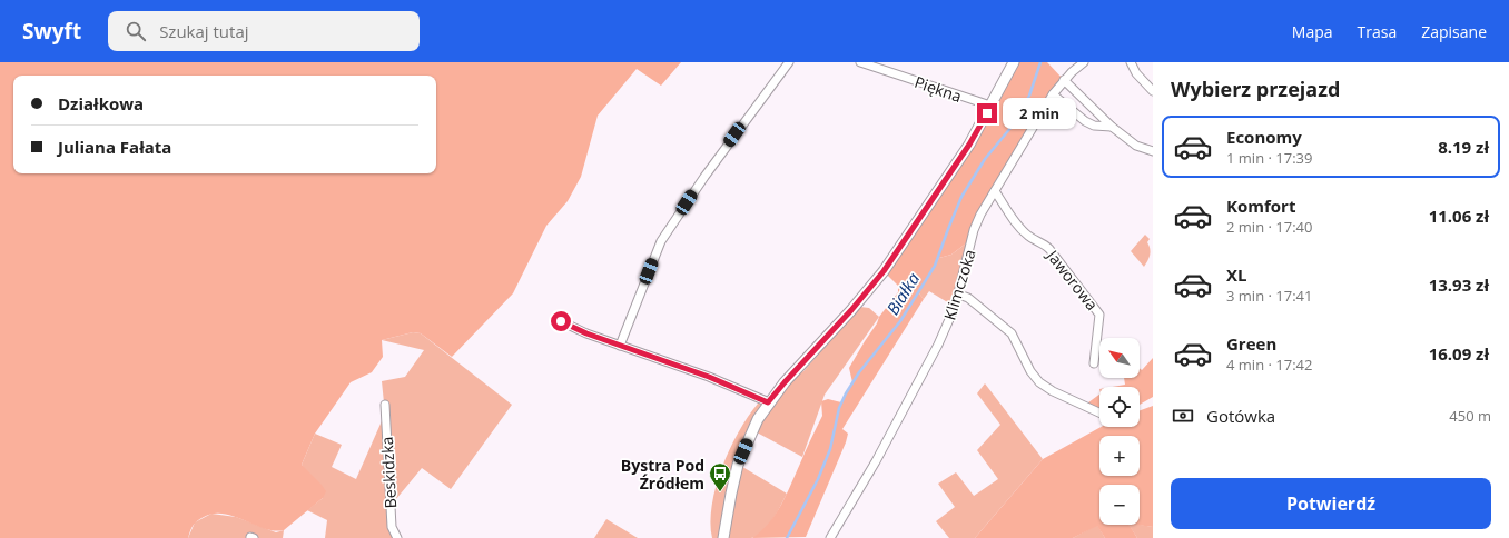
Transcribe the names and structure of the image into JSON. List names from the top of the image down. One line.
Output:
{"streets":{"street":["Piękna","Jaworowa","Klimczoka","Beskidzka"]},"crossings":[["Jaworowa","Klimczoka"]],"water":["Białka"],"places":{"bus stop":["Bystra Pod Źródłem"]},"north":"top left","page":{"header":"Swyft","search":"Szukaj tutaj","nav":["Mapa","Trasa","Zapisane"],"heading":"Wybierz przejazd","banner":["Działkowa","Juliana Fałata"],"bubble":"2 min","list":[{"name":"Economy","note":"1 min · 17:39","value":"8.19 zł"},{"name":"Komfort","note":"2 min · 17:40","value":"11.06 zł"},{"name":"XL","note":"3 min · 17:41","value":"13.93 zł"},{"name":"Green","note":"4 min · 17:42","value":"16.09 zł"}],"map_buttons":["+","−"],"pay":["Gotówka","450 m"],"buttons":"Potwierdź"}}
